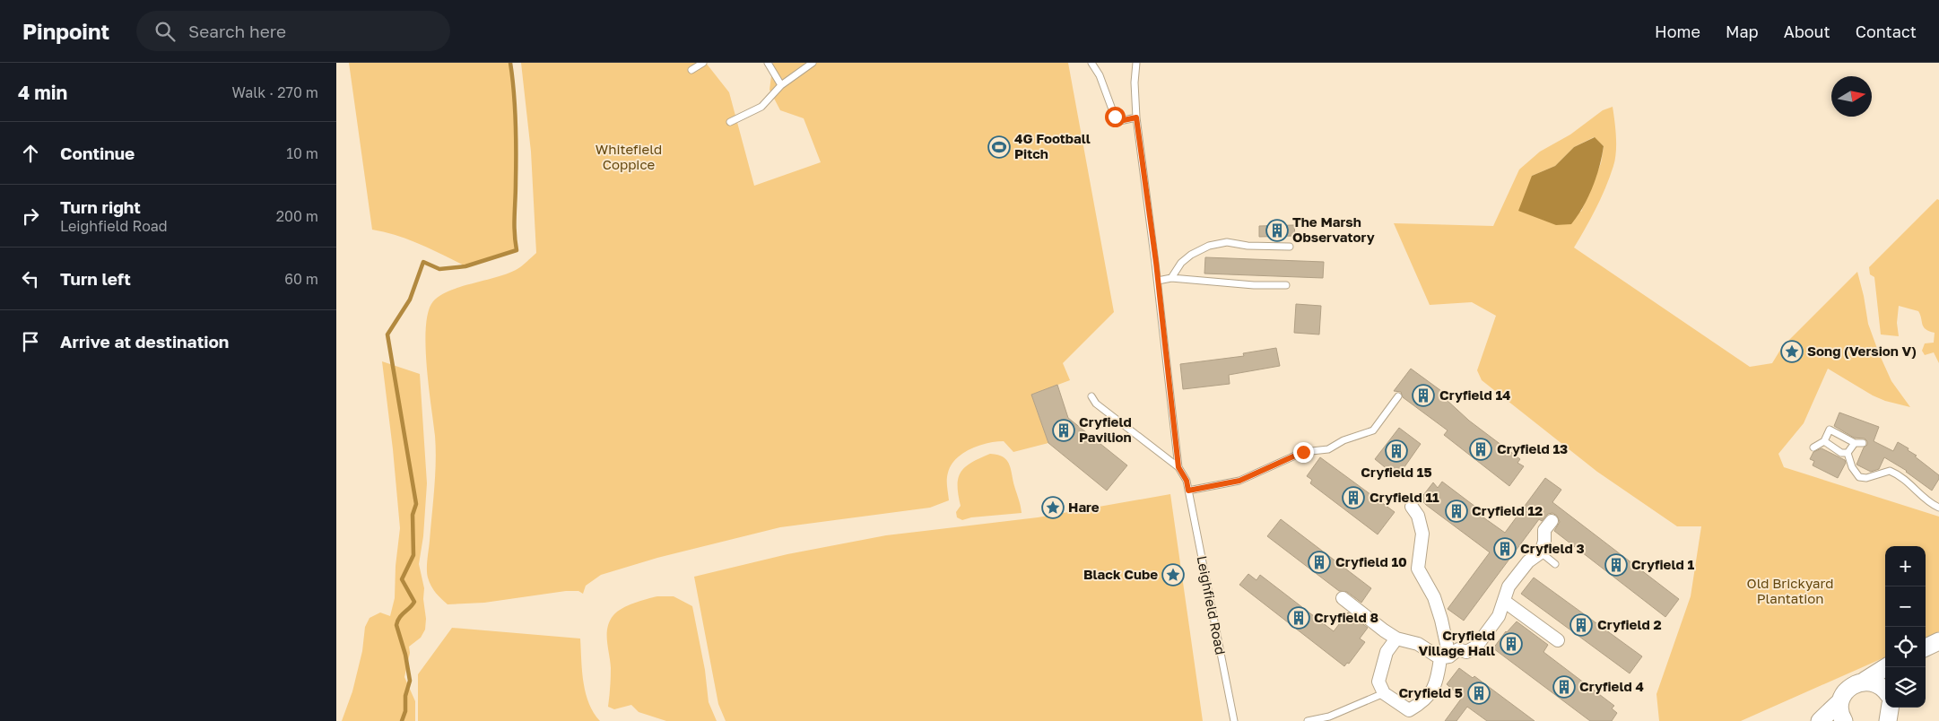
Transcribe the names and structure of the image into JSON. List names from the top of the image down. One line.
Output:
{"streets":{"lane":["Leighfield Road"]},"parks":["Whitefield Coppice","Old Brickyard Plantation"],"places":{"sports":["4G Football Pitch"],"building":["The Marsh Observatory","Cryfield 14","Cryfield Pavilion","Cryfield 13","Cryfield 15","Cryfield 11","Cryfield 12","Cryfield 3","Cryfield 10","Cryfield 1","Cryfield 8","Cryfield 2","Cryfield Village Hall","Cryfield 4","Cryfield 5"],"place":["Song (Version V)","Hare","Black Cube"]},"north":"right","page":{"header":"Pinpoint","search":"Search here","nav":["Home","Map","About","Contact"],"heading":["4 min","Walk · 270 m"],"list":[["Continue","10 m"],["Turn right","Leighfield Road","200 m"],["Turn left","60 m"],"Arrive at destination"],"map_buttons":["+","−"]}}
